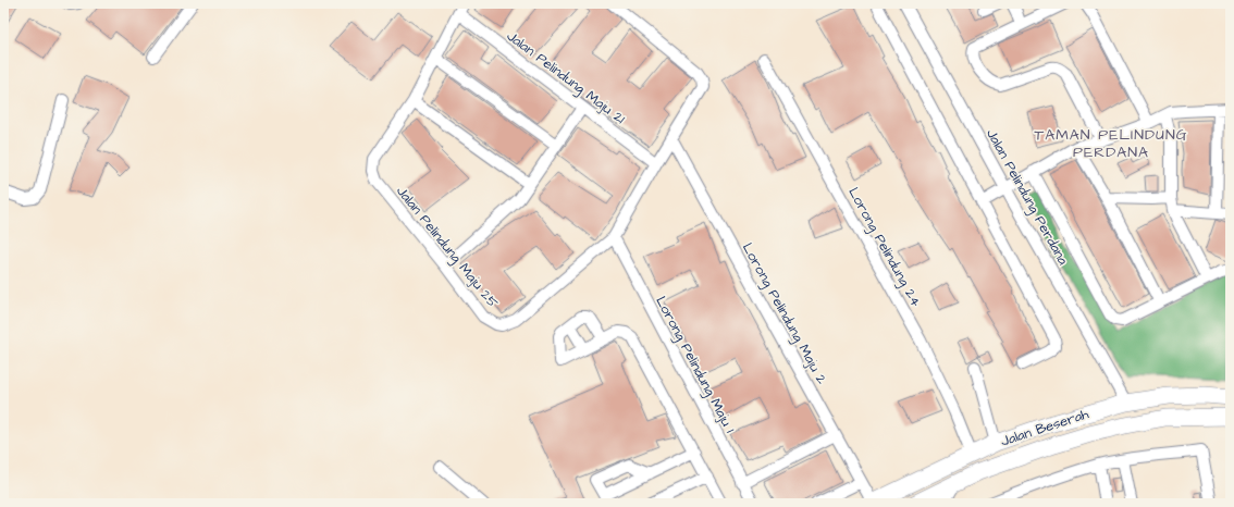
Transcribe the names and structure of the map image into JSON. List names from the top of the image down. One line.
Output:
{"streets":{"highway":["Jalan Beserah"],"street":["Jalan Pelindung Maju 21","Jalan Pelindung Perdana","Jalan Pelindung Maju 25","Lorong Pelindung 24","Lorong Pelindung Maju 2","Lorong Pelindung Maju 1"]},"crossings":[["Jalan Pelindung Maju 21","Jalan Pelindung Maju 25"],["Jalan Pelindung Perdana","Jalan Beserah"],["Jalan Pelindung Maju 25","Lorong Pelindung Maju 2"],["Jalan Pelindung Maju 25","Lorong Pelindung Maju 1"],["Lorong Pelindung 24","Jalan Beserah"],["Lorong Pelindung Maju 2","Jalan Beserah"]],"districts":["TAMAN PELINDUNG PERDANA"]}
